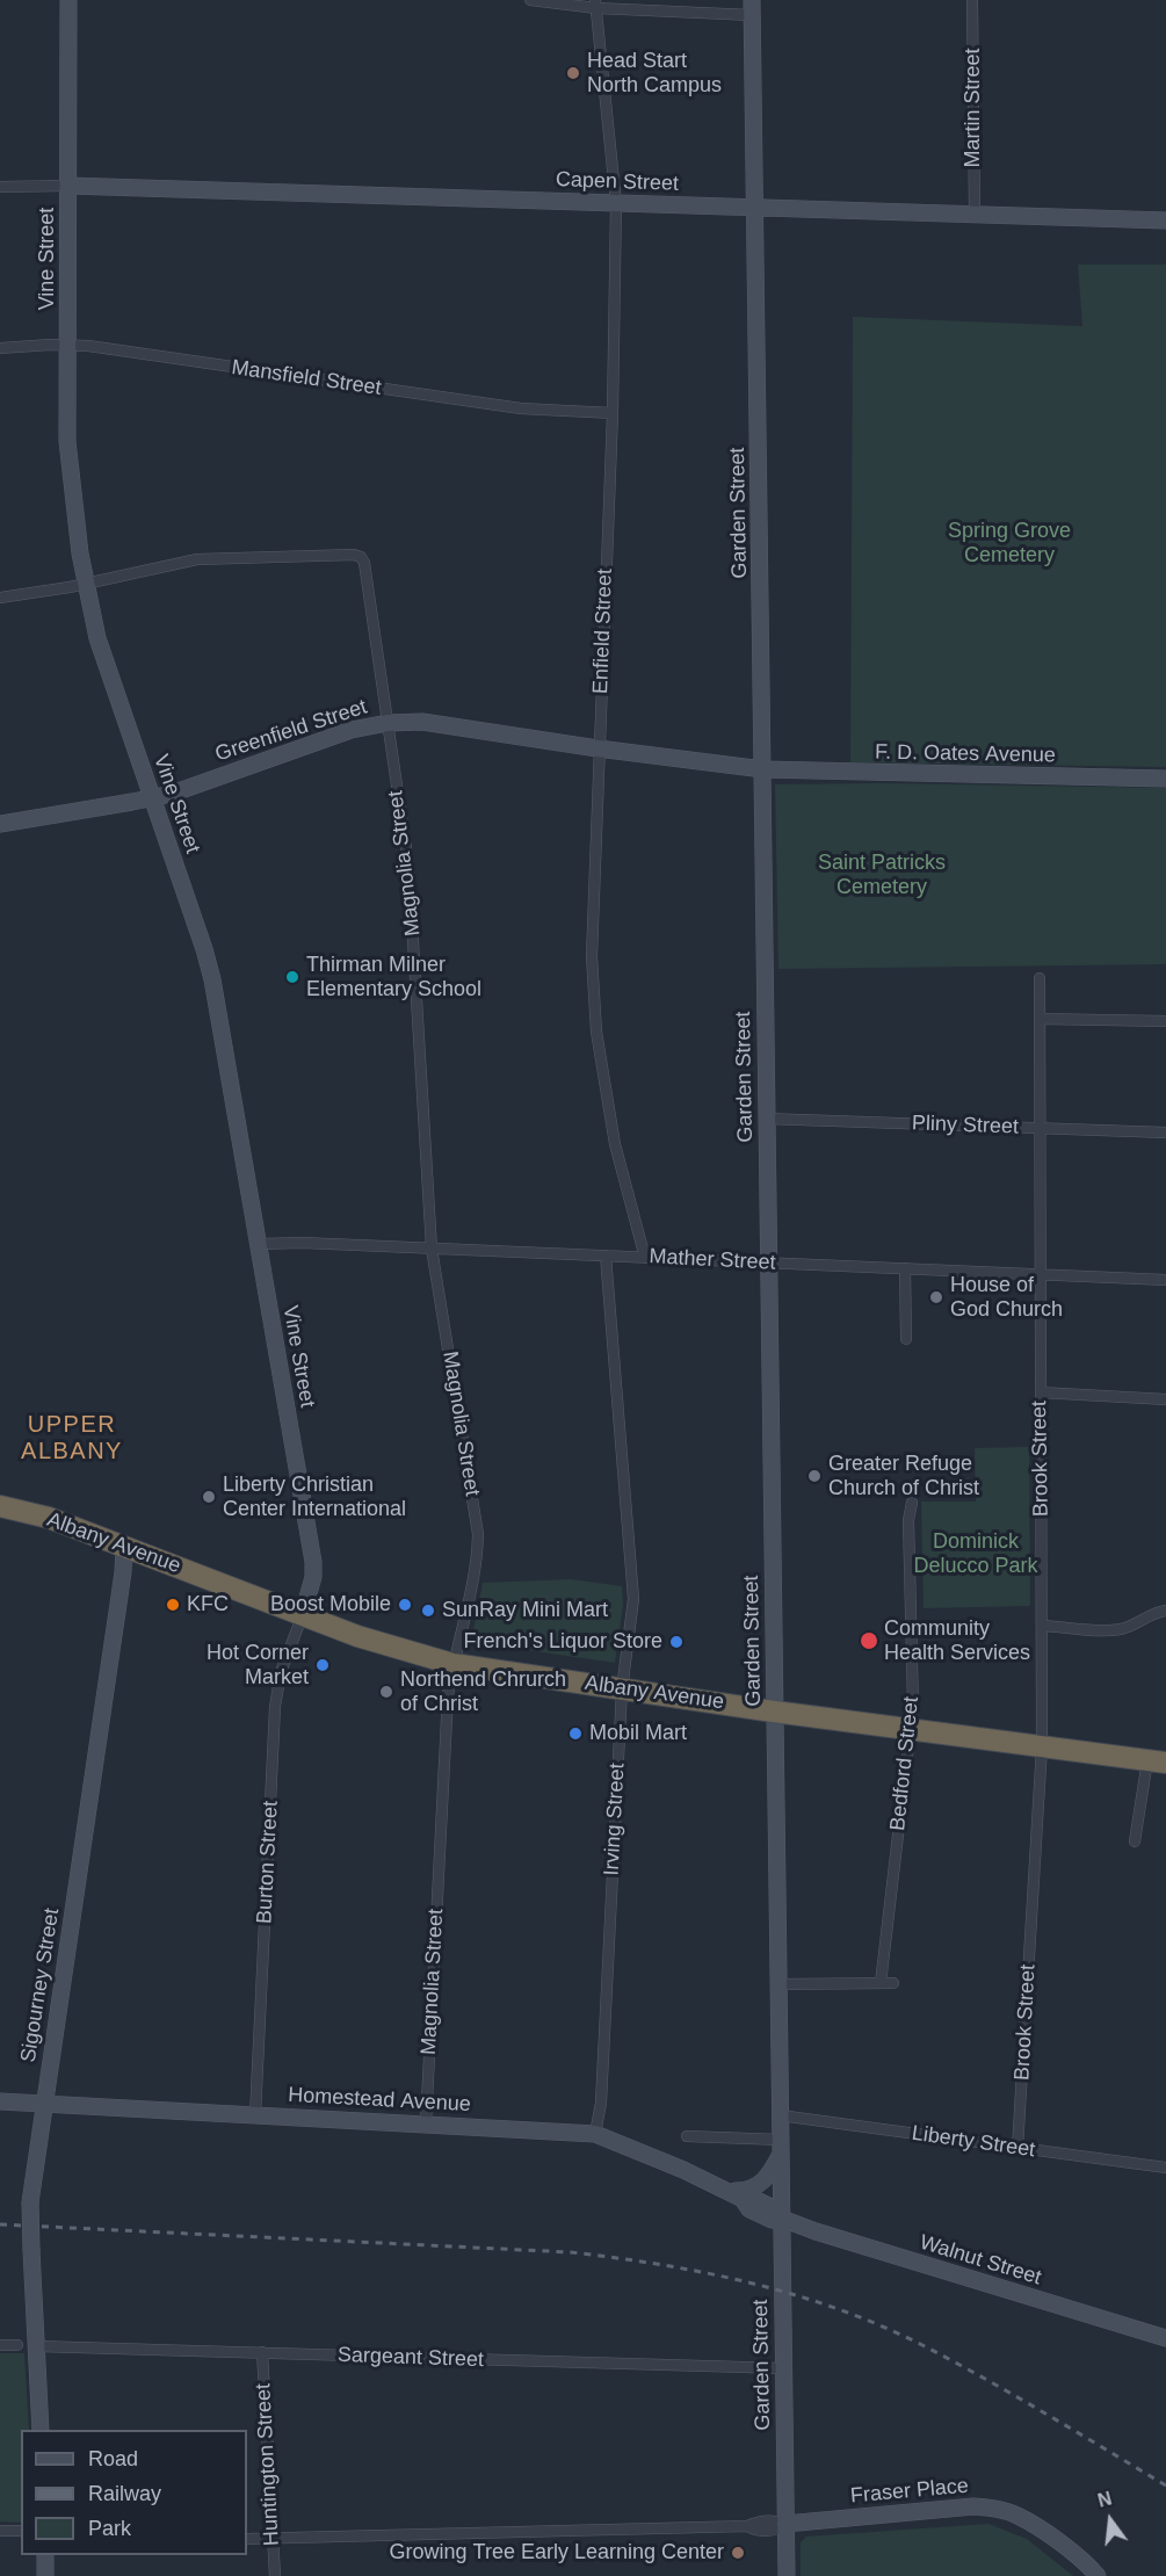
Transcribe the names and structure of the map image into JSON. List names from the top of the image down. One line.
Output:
{"streets":{"highway":["Albany Avenue"],"street":["Martin Street","Capen Street","Vine Street","Mansfield Street","Garden Street","Enfield Street","Greenfield Street","F. D. Oates Avenue","Magnolia Street","Pliny Street","Mather Street","Brook Street","Bedford Street","Irving Street","Burton Street","Sigourney Street","Homestead Avenue","Liberty Street","Walnut Street","Sargeant Street","Huntington Street","Fraser Place"]},"crossings":[["Martin Street","Capen Street"],["Capen Street","Vine Street"],["Capen Street","Garden Street"],["Capen Street","Enfield Street"],["Vine Street","Mansfield Street"],["Vine Street","Greenfield Street"],["Vine Street","Magnolia Street"],["Vine Street","Mather Street"],["Vine Street","Albany Avenue"],["Vine Street","Burton Street"],["Mansfield Street","Enfield Street"],["Garden Street","Greenfield Street"],["Garden Street","F. D. Oates Avenue"],["Garden Street","Pliny Street"],["Garden Street","Mather Street"],["Garden Street","Albany Avenue"],["Garden Street","Homestead Avenue"],["Garden Street","Liberty Street"],["Garden Street","Walnut Street"],["Garden Street","Sargeant Street"],["Garden Street","Fraser Place"],["Enfield Street","Greenfield Street"],["Enfield Street","Mather Street"],["Greenfield Street","F. D. Oates Avenue"],["Greenfield Street","Magnolia Street"],["Magnolia Street","Mather Street"],["Magnolia Street","Albany Avenue"],["Magnolia Street","Homestead Avenue"],["Pliny Street","Brook Street"],["Mather Street","Brook Street"],["Mather Street","Irving Street"],["Brook Street","Albany Avenue"],["Brook Street","Liberty Street"],["Albany Avenue","Bedford Street"],["Albany Avenue","Irving Street"],["Albany Avenue","Burton Street"],["Albany Avenue","Sigourney Street"],["Irving Street","Homestead Avenue"],["Burton Street","Homestead Avenue"],["Sigourney Street","Homestead Avenue"],["Sigourney Street","Sargeant Street"],["Homestead Avenue","Walnut Street"],["Sargeant Street","Huntington Street"]],"districts":["UPPER ALBANY"],"parks":["Spring Grove Cemetery","Saint Patricks Cemetery","Dominick Delucco Park"],"places":["Head Start North Campus","Thirman Milner Elementary School","House of God Church","Greater Refuge Church of Christ","Liberty Christian Center International","KFC","Boost Mobile","SunRay Mini Mart","Community Health Services","French's Liquor Store","Hot Corner Market","Northend Chrurch of Christ","Mobil Mart","Growing Tree Early Learning Center"],"legend":["Road","Railway","Park"],"north":"top"}
